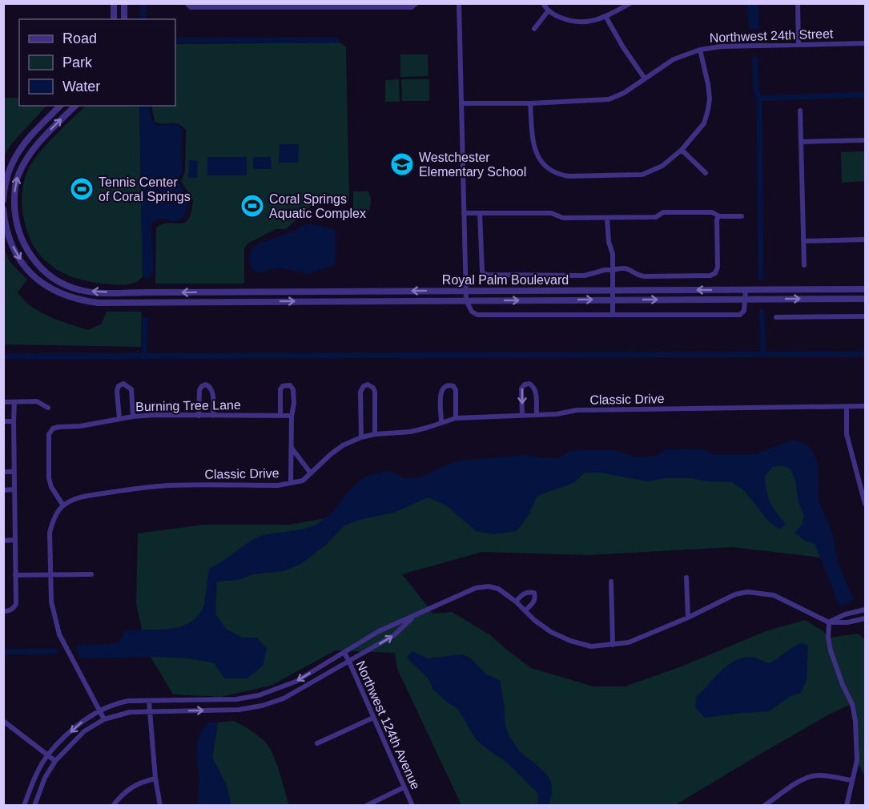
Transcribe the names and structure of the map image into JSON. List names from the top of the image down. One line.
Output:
{"streets":{"street":["Northwest 24th Street","Royal Palm Boulevard","Classic Drive","Burning Tree Lane","Northwest 124th Avenue"]},"crossings":[["Classic Drive","Burning Tree Lane"]],"places":{"school or university":["Westchester Elementary School"],"sports":["Tennis Center of Coral Springs","Coral Springs Aquatic Complex"]},"legend":["Road","Park","Water"]}
